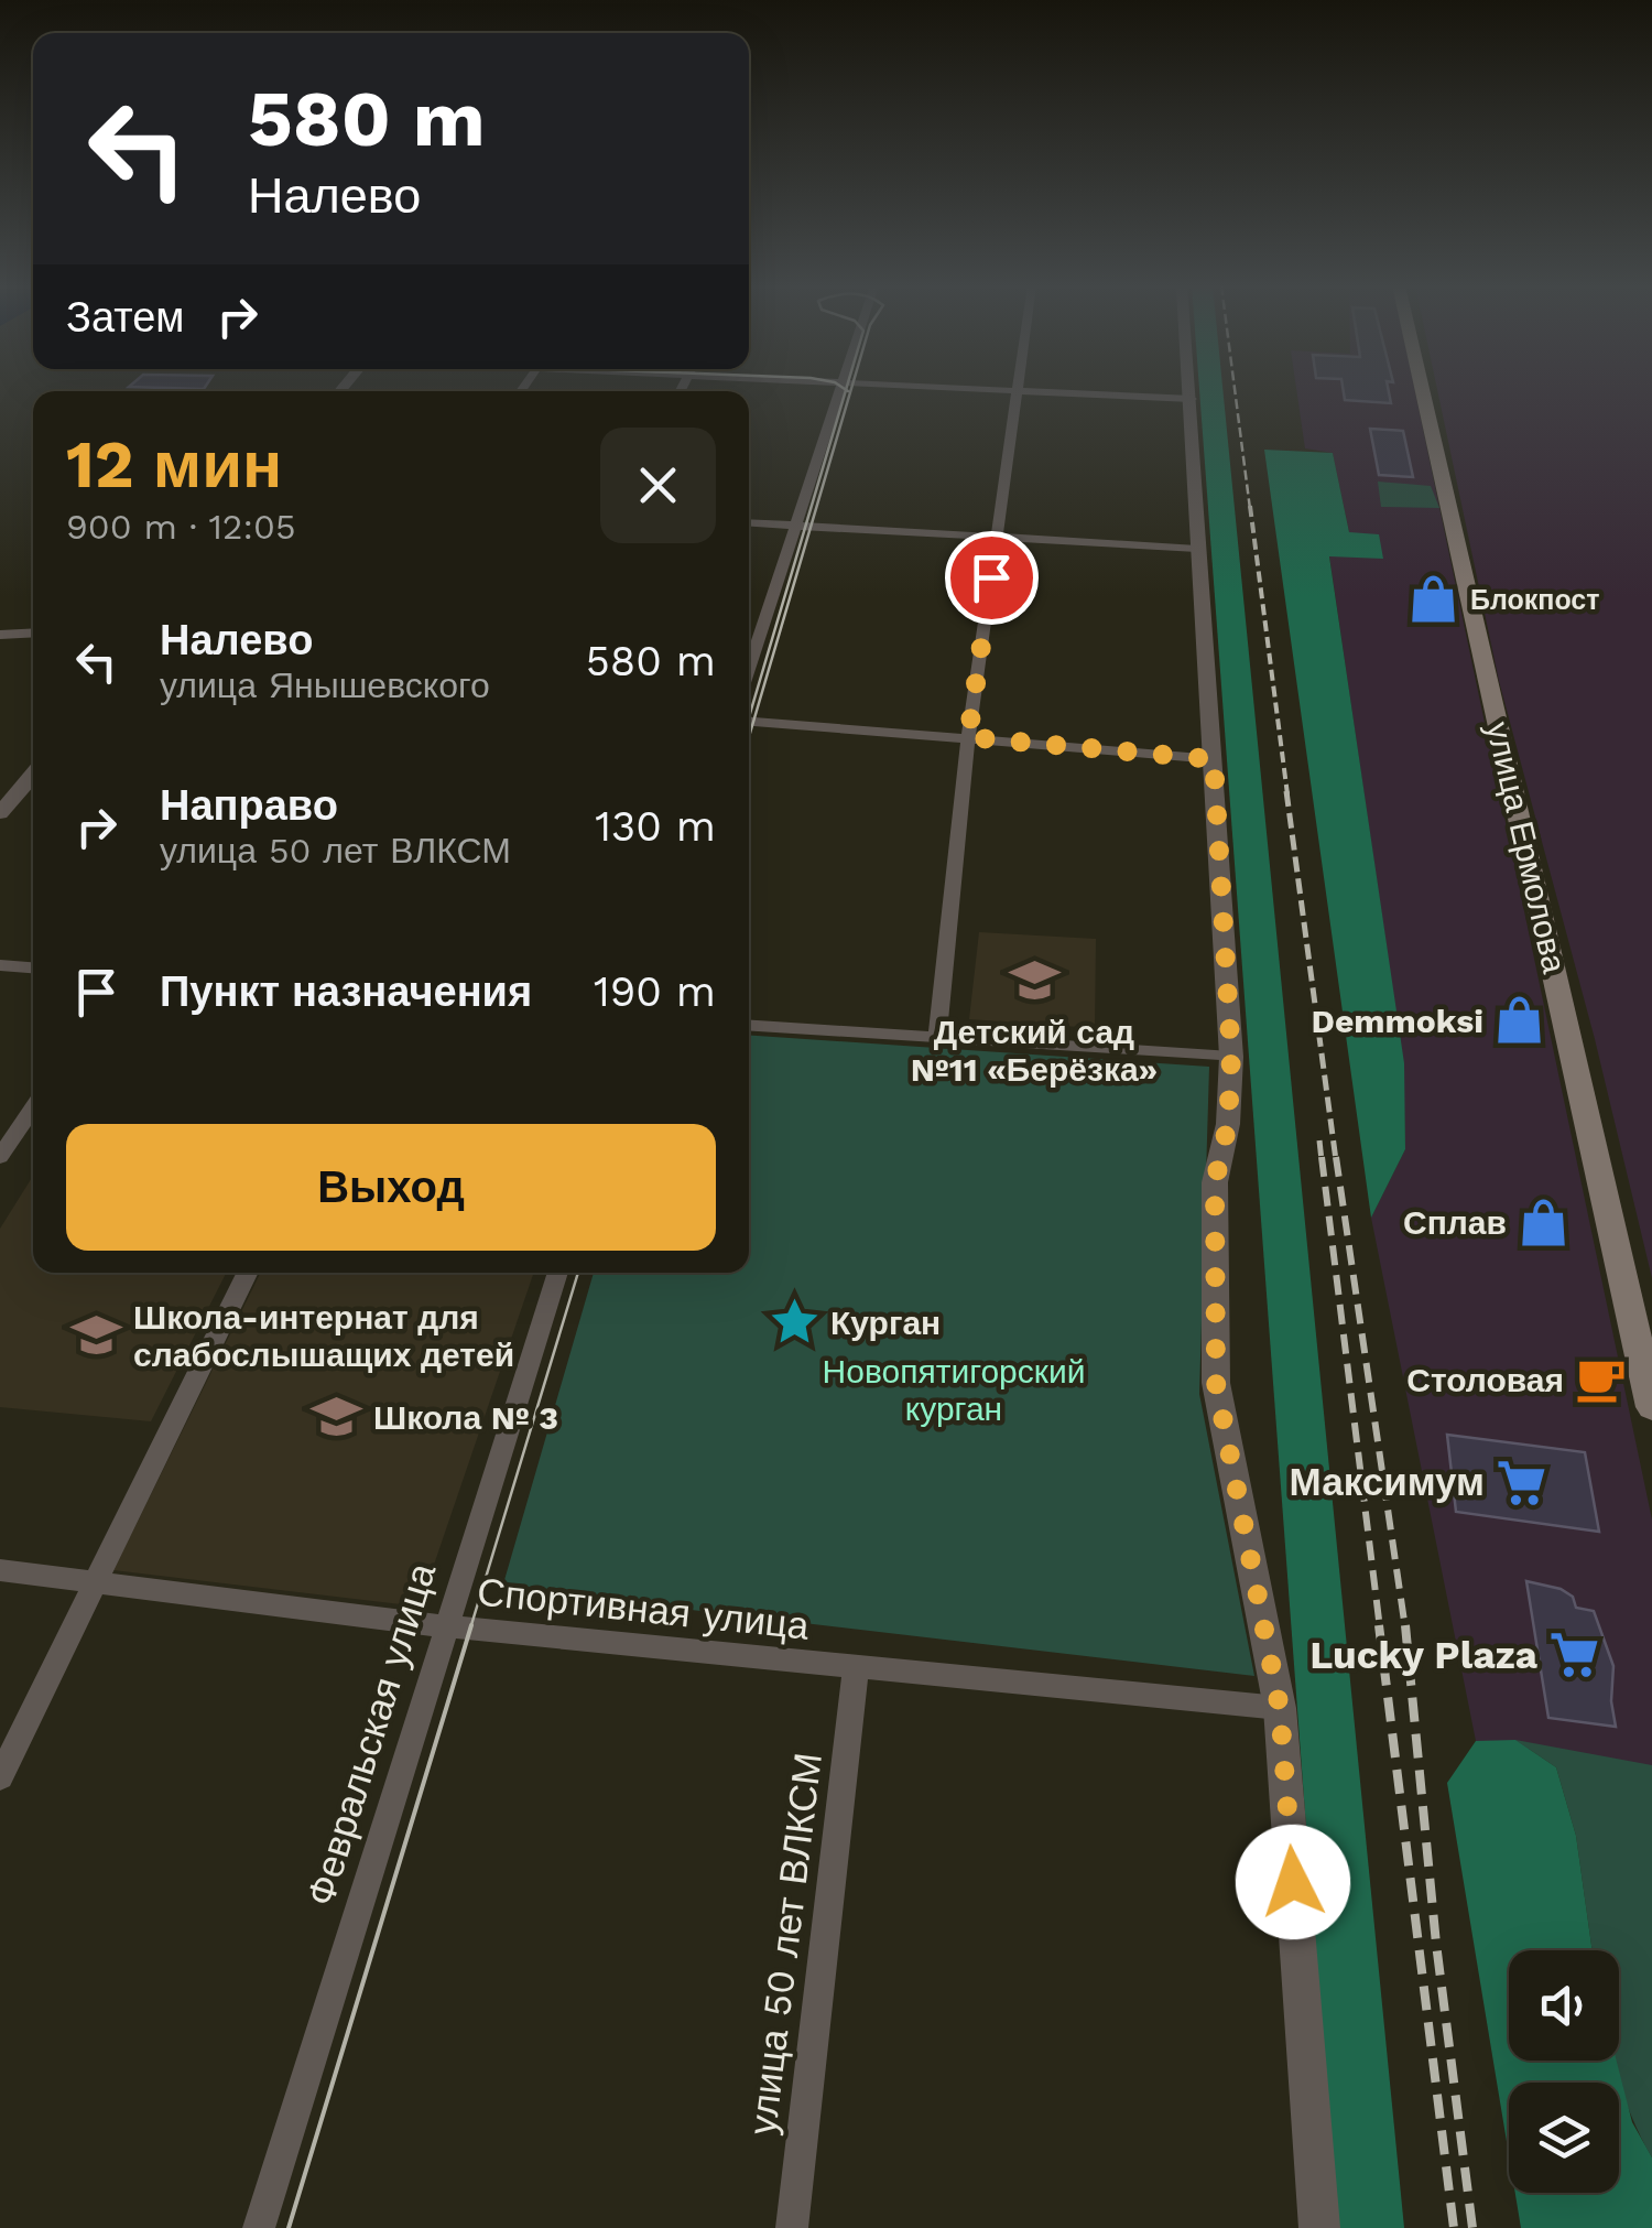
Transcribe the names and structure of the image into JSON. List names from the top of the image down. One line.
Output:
{"streets":{"main road":["улица Ермолова"],"street":["Спортивная улица","Февральская улица","улица 50 лет ВЛКСМ"]},"crossings":[["Спортивная улица","Февральская улица"],["Спортивная улица","улица 50 лет ВЛКСМ"]],"parks":["Новопятигорский курган"],"places":{"shop":["Блокпост","Demmoksi","Сплав"],"school or university":["Детский сад №11 «Берёзка»","Школа-интернат для слабослышащих детей","Школа № 3"],"place":["Курган"],"cafe":["Столовая"],"supermarket":["Максимум","Lucky Plaza"]},"page":{"turn":["580 m","Налево"],"then":"Затем","heading":["12 мин","900 m · 12:05"],"list":[{"name":"Налево","note":"улица Янышевского","value":"580 m"},{"name":"Направо","note":"улица 50 лет ВЛКСМ","value":"130 m"},{"name":"Пункт назначения","value":"190 m"}],"buttons":"Выход"}}
